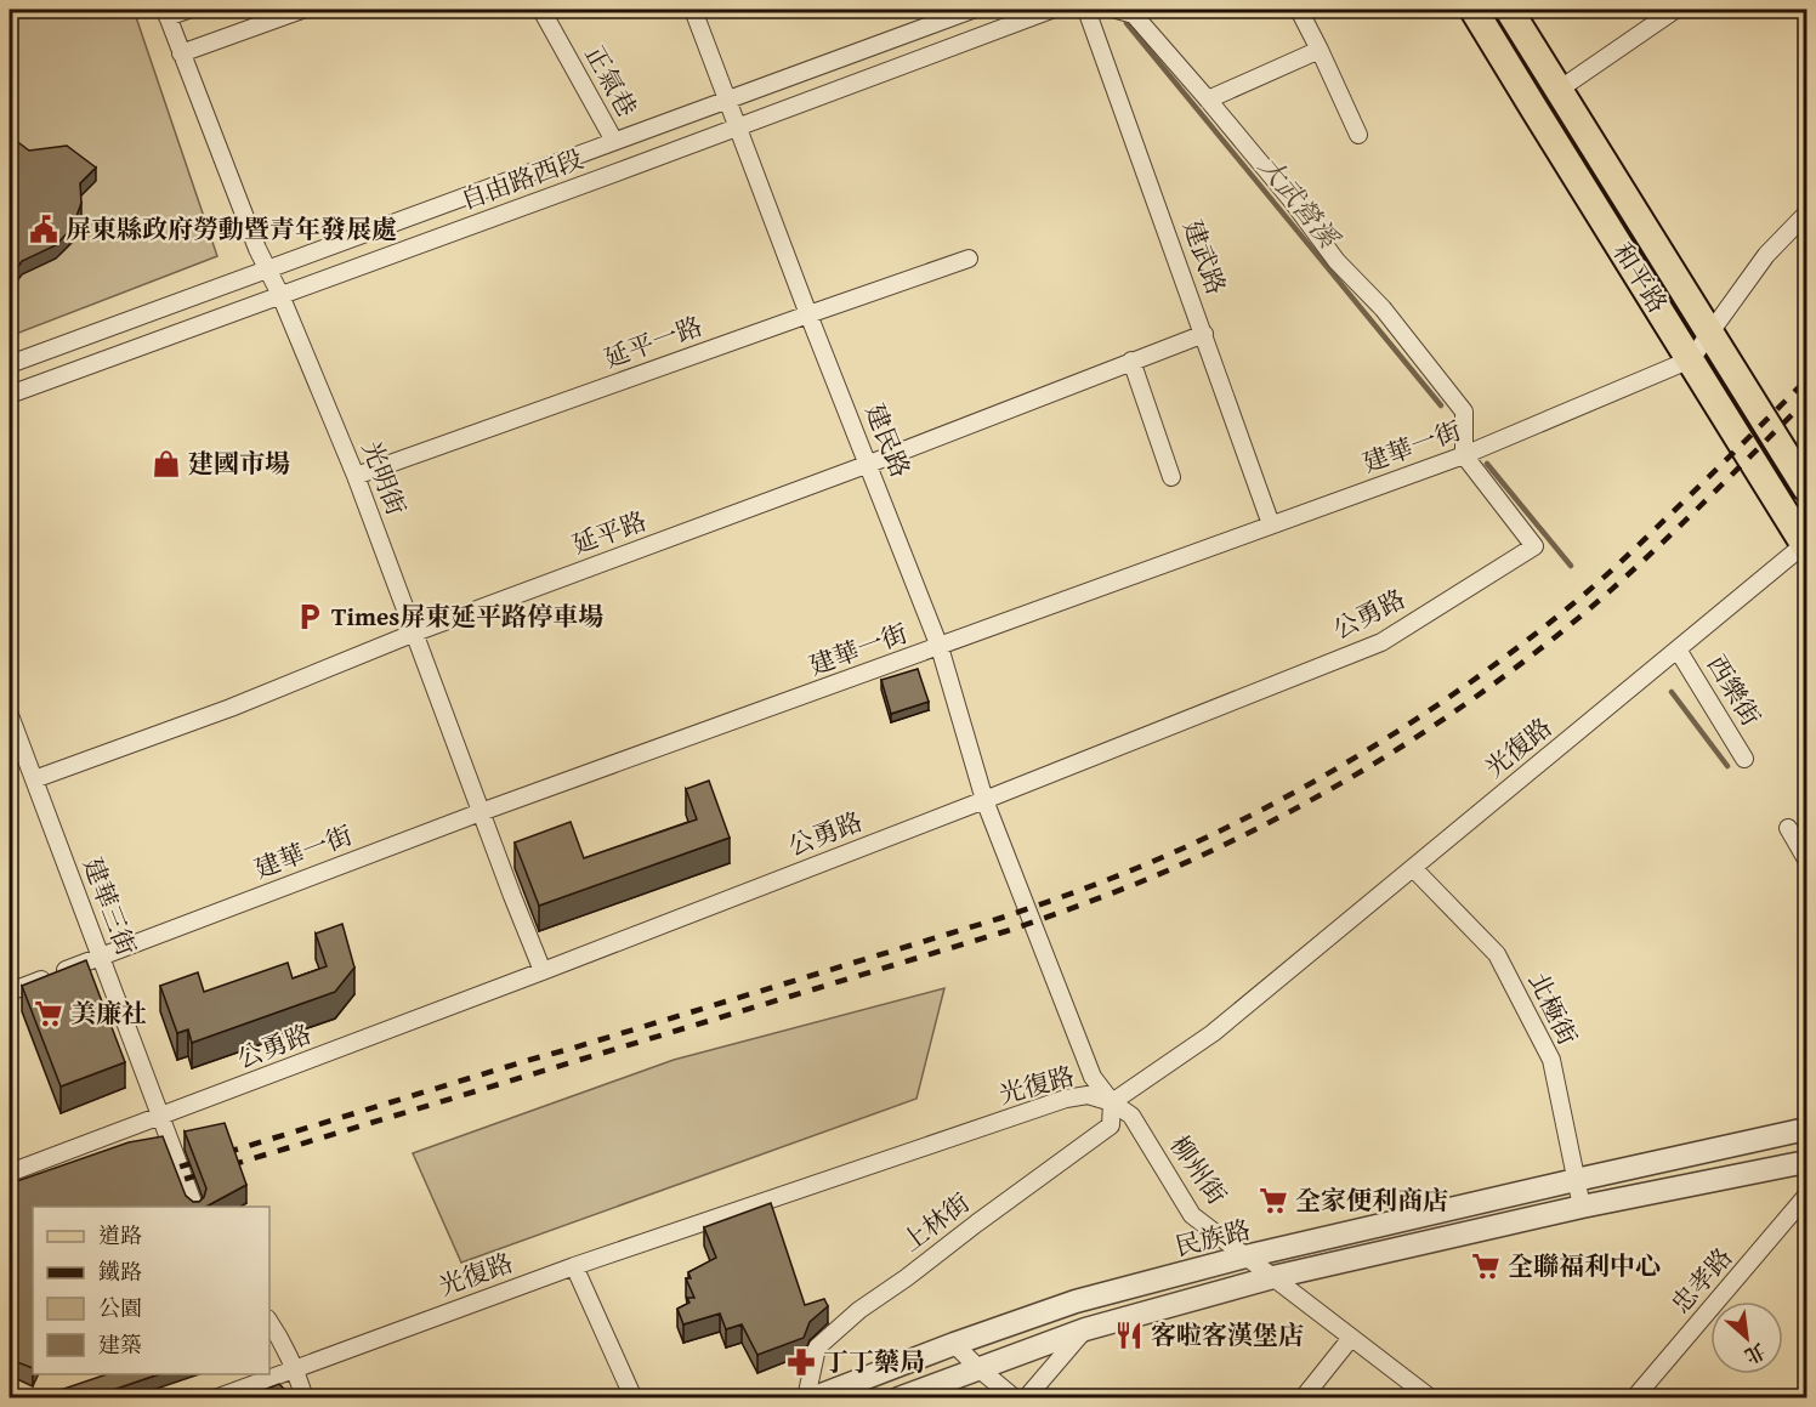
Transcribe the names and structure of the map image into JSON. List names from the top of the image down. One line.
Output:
{"streets":{"main road":["和平路"],"street":["正氣巷","自由路西段","建武路","延平一路","建民路","建華一街","光明街","延平路","公勇路","西樂街","光復路","建華三街","北極街","柳州街","上林街","民族路","忠孝路"]},"crossings":[["正氣巷","自由路西段"],["自由路西段","建民路"],["自由路西段","光明街"],["建武路","建華一街"],["建武路","延平路"],["和平路","建華一街"],["和平路","光復路"],["延平一路","建民路"],["延平一路","光明街"],["建民路","建華一街"],["建民路","延平路"],["建民路","公勇路"],["建民路","柳州街"],["建華一街","光明街"],["建華一街","公勇路"],["建華一街","建華三街"],["光明街","延平路"],["光明街","公勇路"],["延平路","建華三街"],["公勇路","建華三街"],["西樂街","光復路"],["光復路","北極街"],["光復路","柳州街"],["光復路","上林街"],["北極街","民族路"],["柳州街","上林街"],["柳州街","民族路"]],"water":["大武營溪"],"places":{"public building":["屏東縣政府勞動暨青年發展處"],"shop":["建國市場"],"parking":["Times屏東延平路停車場"],"supermarket":["美廉社","全家便利商店","全聯福利中心"],"restaurant":["客啦客漢堡店"],"pharmacy":["丁丁藥局"]},"legend":["道路","鐵路","公園","建築"],"north":"bottom right"}
